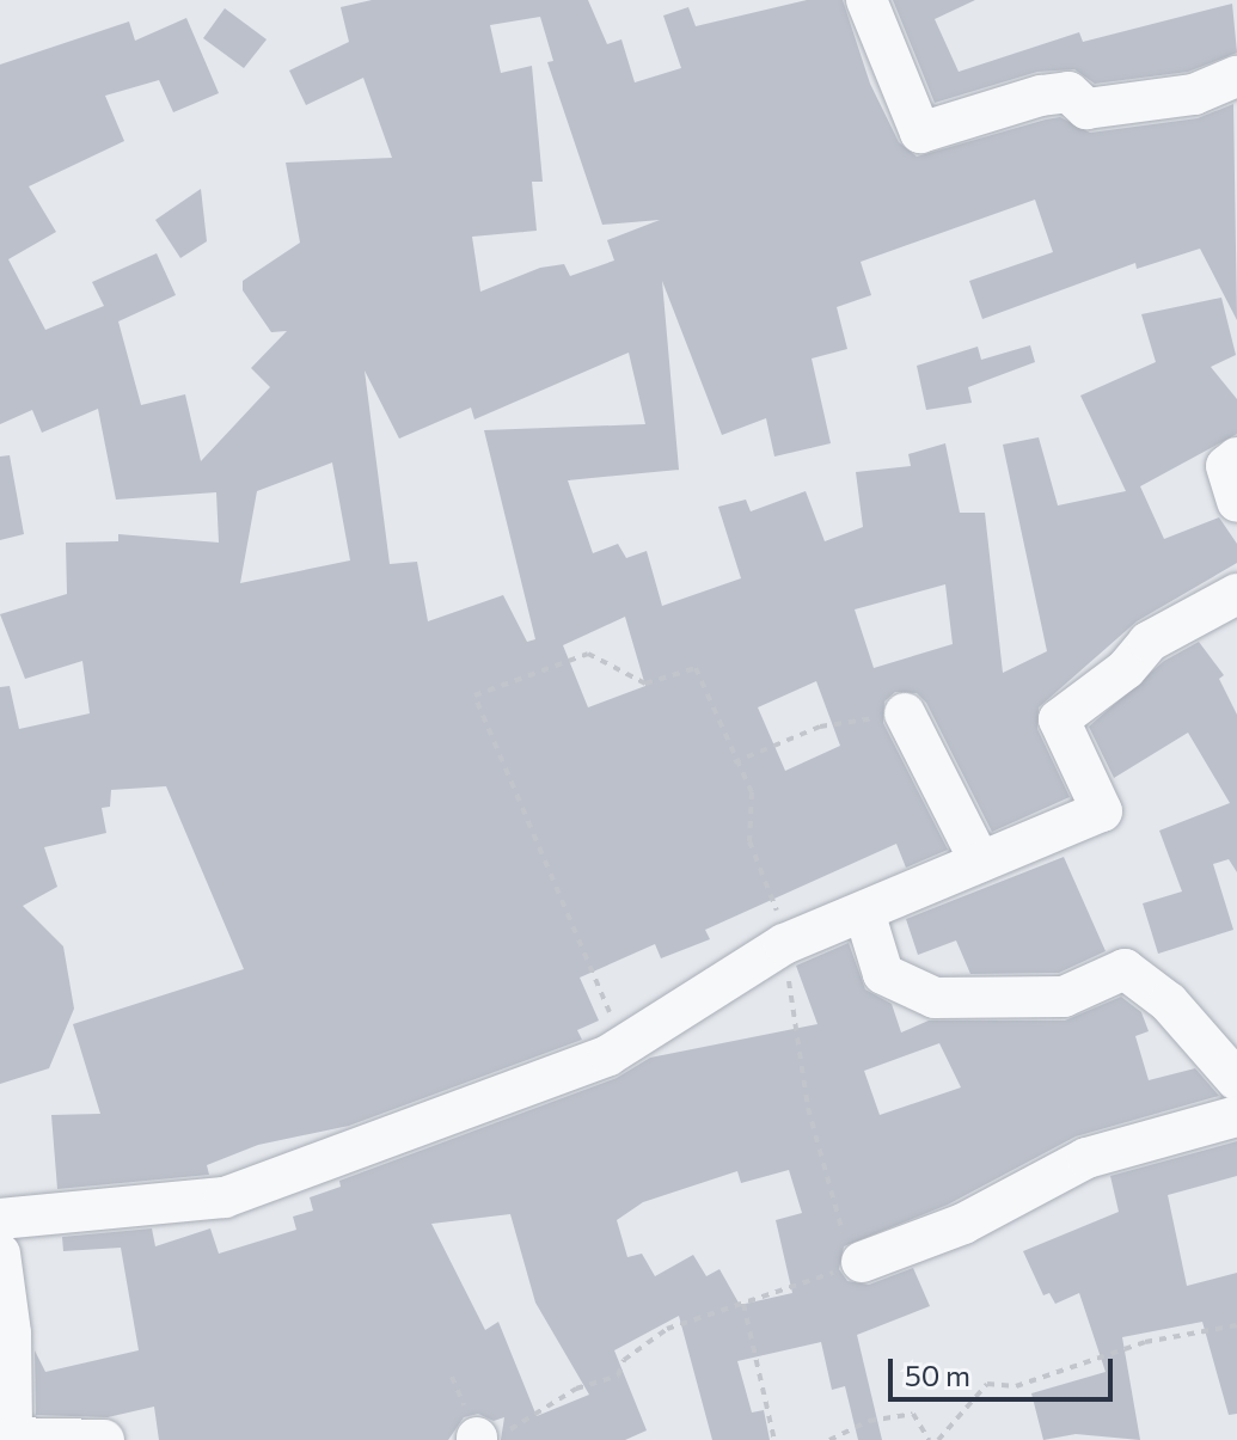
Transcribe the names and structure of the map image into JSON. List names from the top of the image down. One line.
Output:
{"scale_bar":"50 m"}
